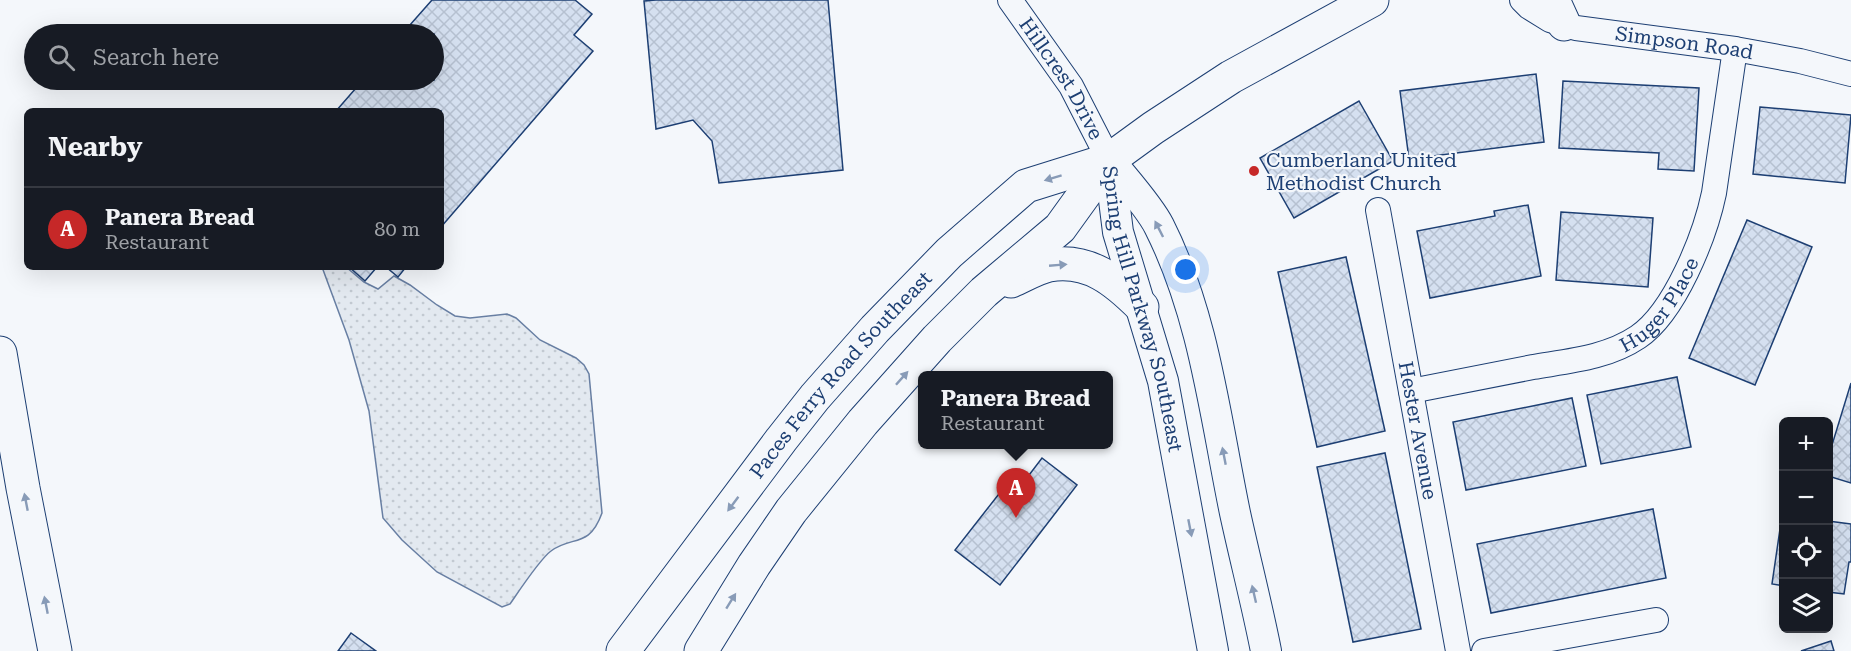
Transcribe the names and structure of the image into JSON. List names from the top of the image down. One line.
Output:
{"streets":{"main road":["Paces Ferry Road Southeast"],"street":["Simpson Road","Hillcrest Drive","Huger Place","Spring Hill Parkway Southeast","Hester Avenue"]},"crossings":[["Simpson Road","Huger Place"],["Hillcrest Drive","Spring Hill Parkway Southeast"],["Hillcrest Drive","Paces Ferry Road Southeast"],["Huger Place","Hester Avenue"],["Spring Hill Parkway Southeast","Paces Ferry Road Southeast"]],"places":["Cumberland United Methodist Church"],"page":{"search":"Search here","heading":"Nearby","list":[{"mark":"A","name":"Panera Bread","note":"Restaurant","value":"80 m"}],"popup":["Panera Bread","Restaurant"],"map_buttons":["+","−"],"pins":"A"}}
